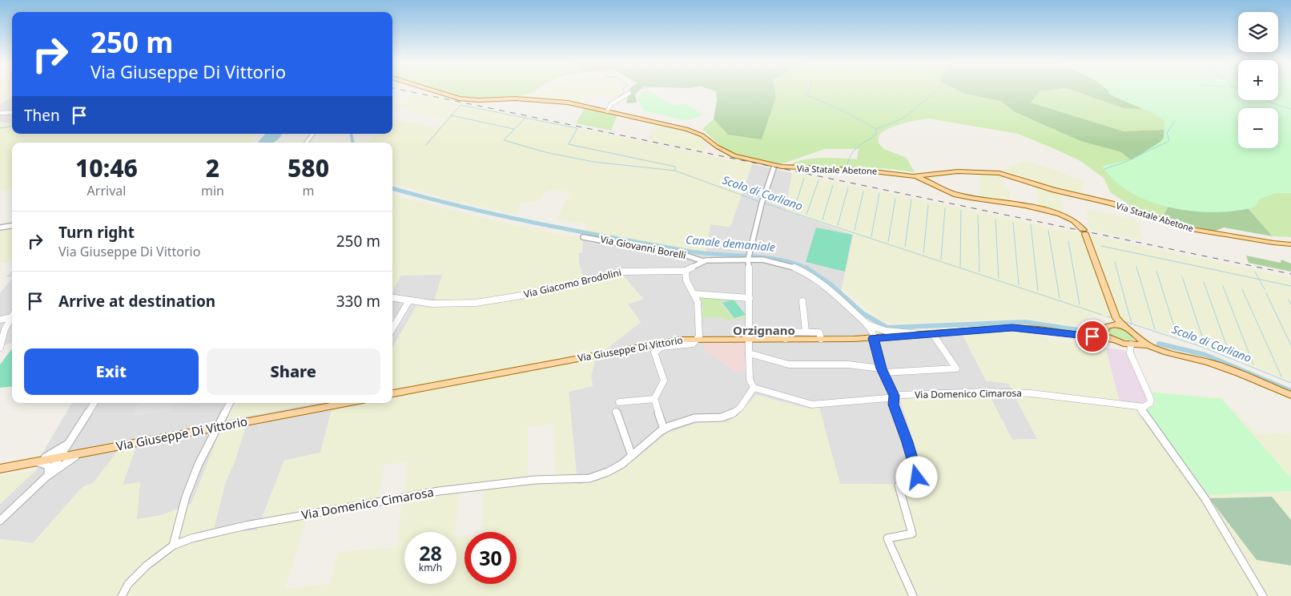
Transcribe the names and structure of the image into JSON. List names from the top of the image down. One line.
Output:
{"streets":{"main road":["Via Statale Abetone","Via Giuseppe Di Vittorio"],"street":["Via Giovanni Borelli","Via Giacomo Brodolini","Via Domenico Cimarosa"]},"crossings":[["Via Giovanni Borelli","Via Giacomo Brodolini"],["Via Giacomo Brodolini","Via Giuseppe Di Vittorio"],["Via Giacomo Brodolini","Via Domenico Cimarosa"]],"districts":["Orzignano"],"water":["Scolo di Corliano","Canale demaniale"],"page":{"map_buttons":["+","−"],"turn":["250 m","Via Giuseppe Di Vittorio"],"then":"Then","eta":["10:46","Arrival","2","min","580","m"],"list":[{"name":"Turn right","note":"Via Giuseppe Di Vittorio","value":"250 m"},{"name":"Arrive at destination","value":"330 m"}],"buttons":["Exit","Share"],"speed":"28 km/h","limit":"30"}}
